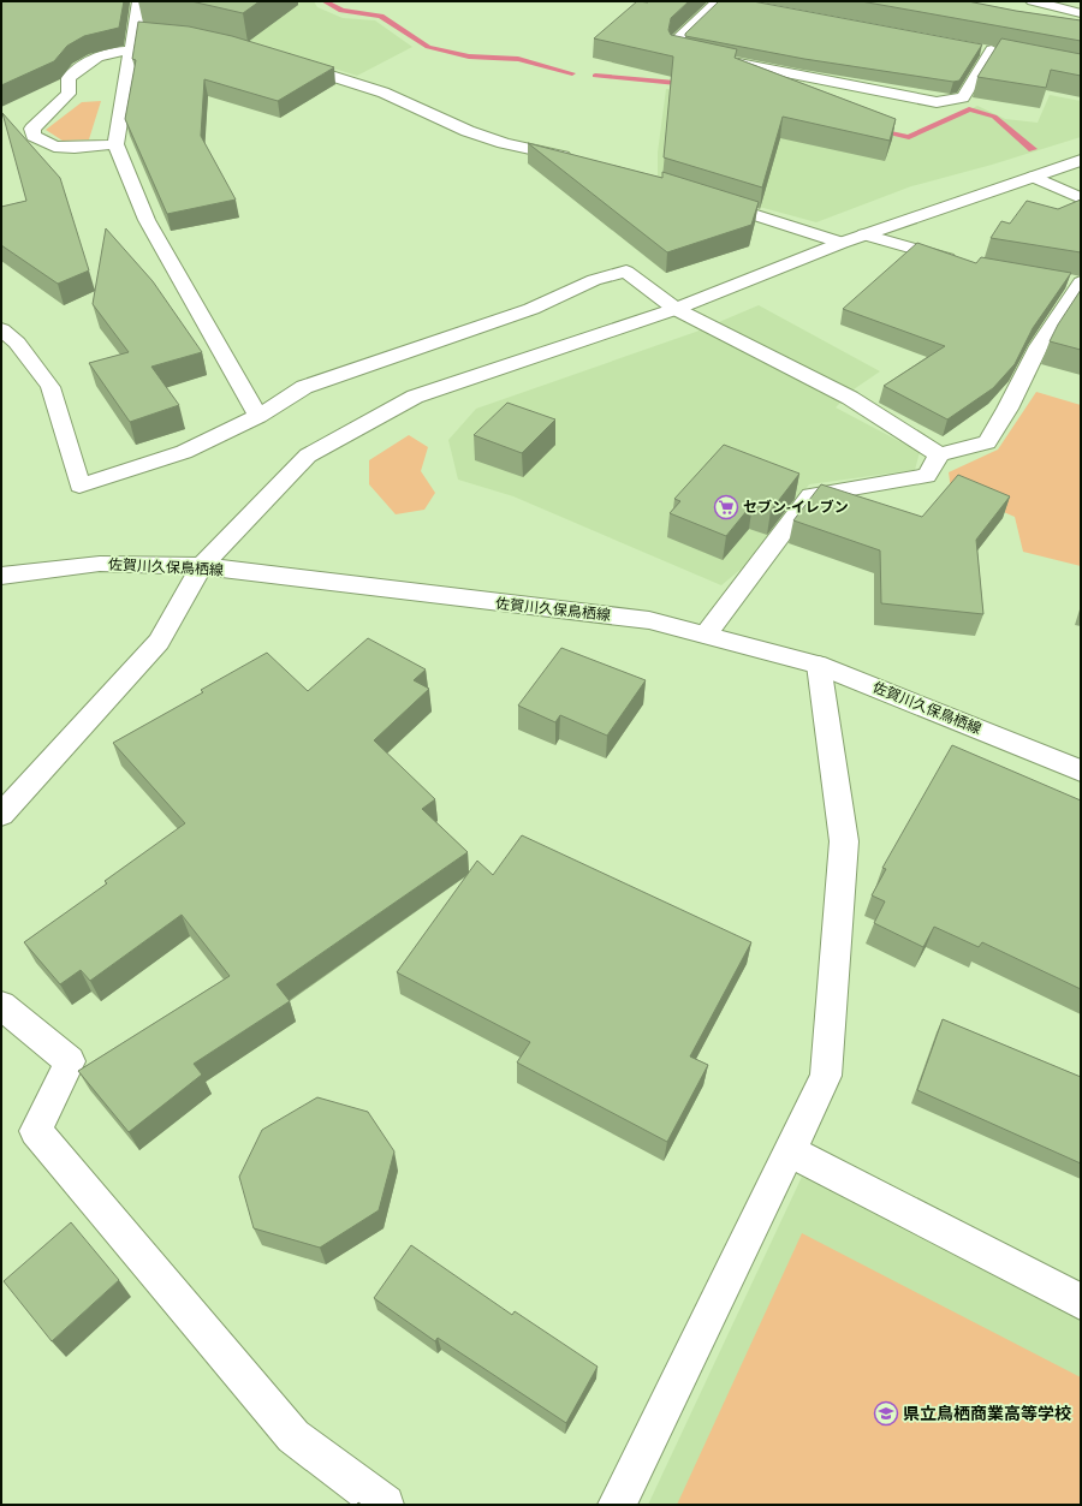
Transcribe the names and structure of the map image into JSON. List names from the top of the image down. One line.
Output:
{"streets":{"street":["佐賀川久保鳥栖線"]},"places":{"supermarket":["セブン-イレブン"],"school or university":["県立鳥栖商業高等学校"]}}
